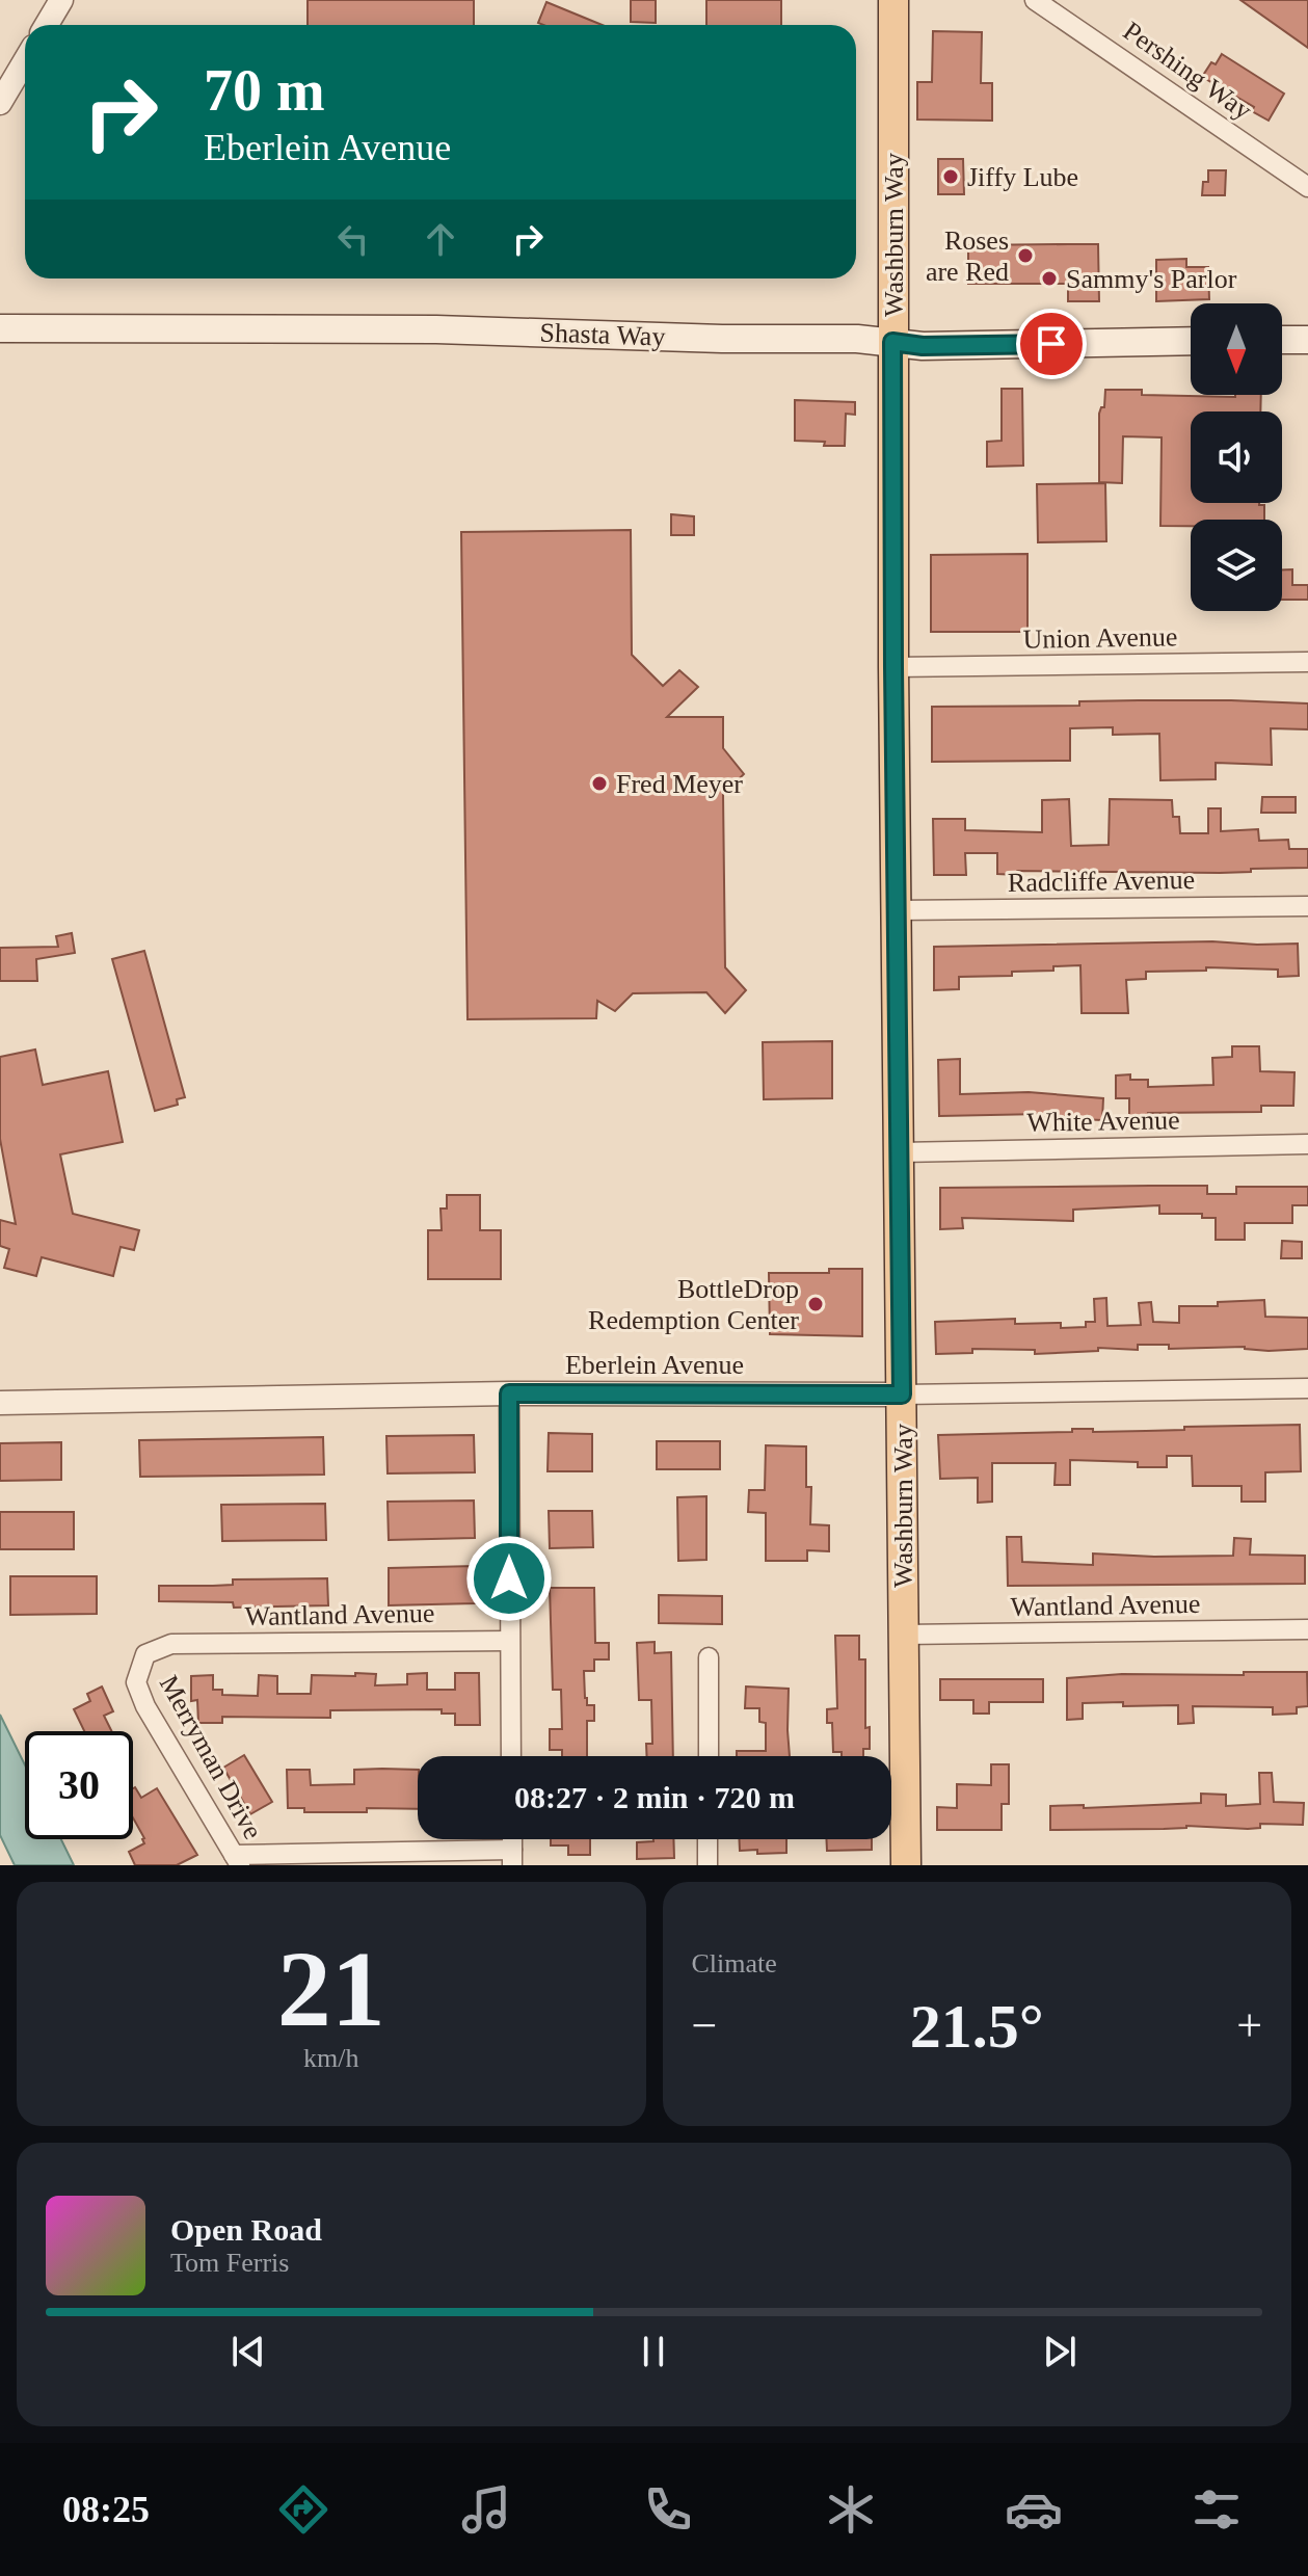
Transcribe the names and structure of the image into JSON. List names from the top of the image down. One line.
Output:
{"streets":{"main road":["Washburn Way","Shasta Way"],"street":["Pershing Way","Union Avenue","Radcliffe Avenue","White Avenue","Eberlein Avenue","Wantland Avenue","Merryman Drive"]},"crossings":[["Washburn Way","Shasta Way"],["Washburn Way","Union Avenue"],["Washburn Way","Radcliffe Avenue"],["Washburn Way","White Avenue"],["Washburn Way","Eberlein Avenue"],["Washburn Way","Wantland Avenue"],["Wantland Avenue","Merryman Drive"]],"places":["Jiffy Lube","Roses are Red","Sammy's Parlor","Fred Meyer","BottleDrop Redemption Center"],"north":"bottom","page":{"turn":["70 m","Eberlein Avenue"],"limit":"30","trip":"08:27 · 2 min · 720 m","tile":[["21","km/h"],"Climate"],"heat":["−","21.5°","+"],"song":["Open Road","Tom Ferris"],"tabs":"08:25"}}
